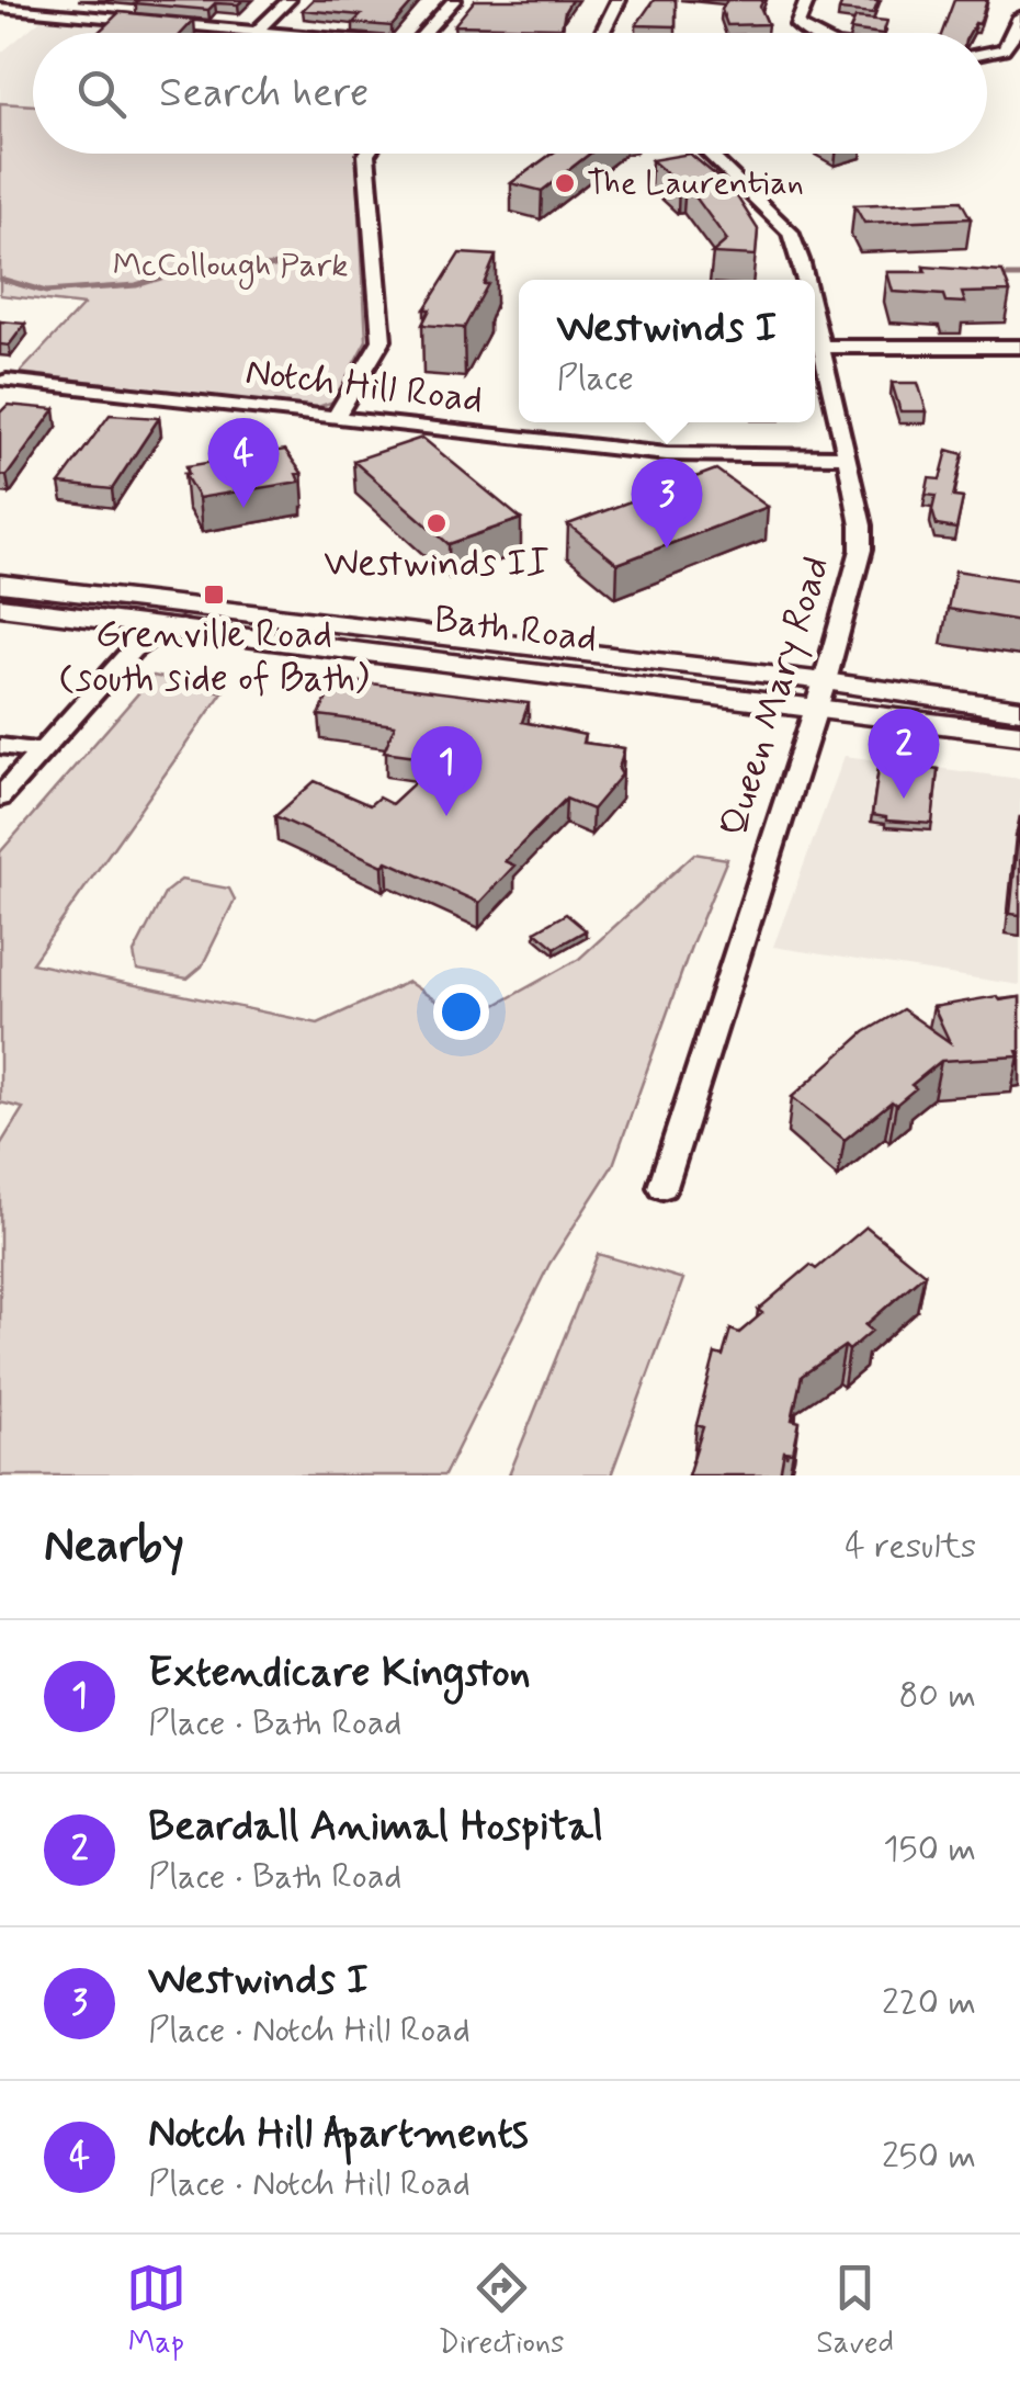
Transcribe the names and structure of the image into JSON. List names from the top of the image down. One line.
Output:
{"streets":{"main road":["Bath Road"],"street":["Notch Hill Road","Queen Mary Road"]},"crossings":[["Notch Hill Road","Queen Mary Road"],["Bath Road","Queen Mary Road"]],"parks":["McCollough Park"],"places":{"other":["The Laurentian","Westwinds II"],"transit":["Grenville Road (south side of Bath)"]},"page":{"search":"Search here","popup":["Westwinds I","Place"],"pins":["4","3","2","1"],"heading":["Nearby","4 results"],"list":[{"mark":"1","name":"Extendicare Kingston","note":"Place · Bath Road","value":"80 m"},{"mark":"2","name":"Beardall Animal Hospital","note":"Place · Bath Road","value":"150 m"},{"mark":"3","name":"Westwinds I","note":"Place · Notch Hill Road","value":"220 m"},{"mark":"4","name":"Notch Hill Apartments","note":"Place · Notch Hill Road","value":"250 m"}],"nav":["Map","Directions","Saved"]}}
